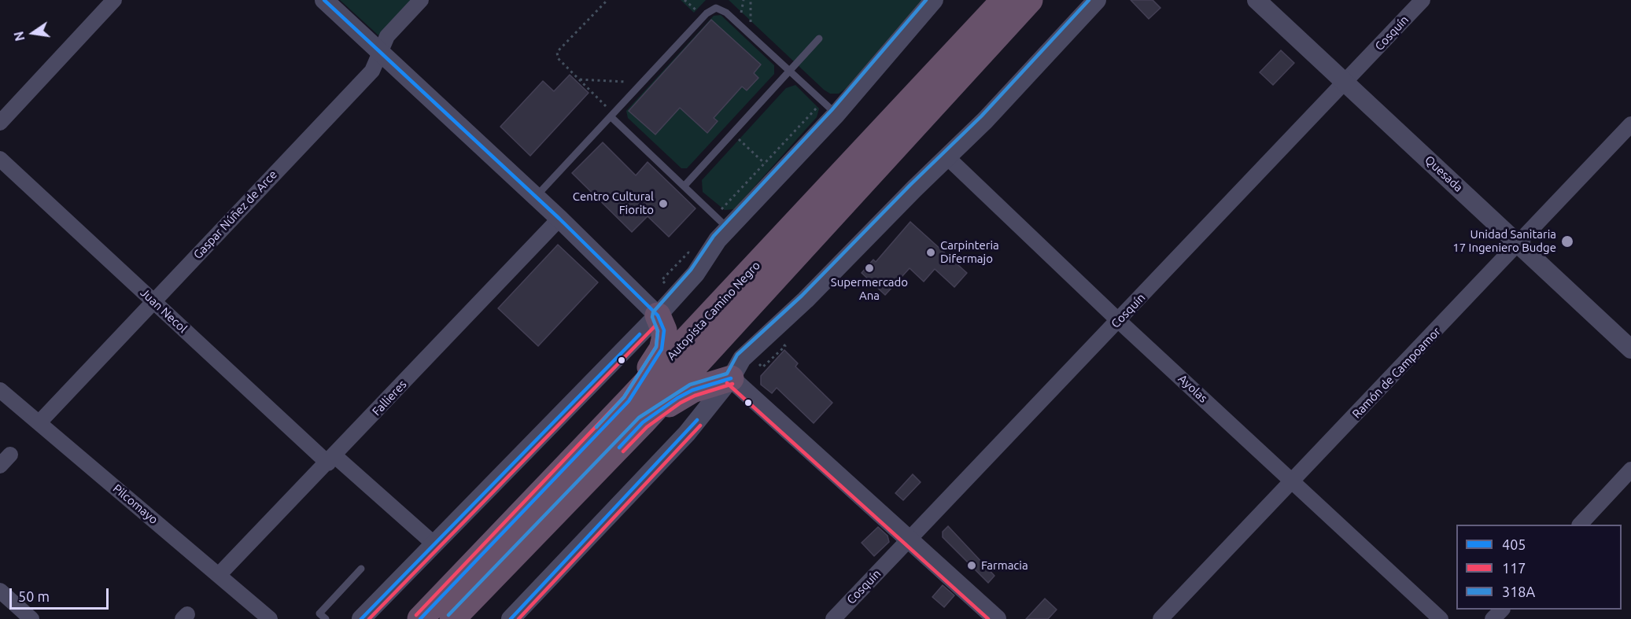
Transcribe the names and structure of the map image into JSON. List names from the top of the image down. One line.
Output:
{"streets":{"highway":["Autopista Camino Negro"],"street":["Cosquín","Quesada","Gaspar Núñez de Arce","Juan Necol","Ramón de Campoamor","Ayolas","Fallieres","Pilcomayo"]},"crossings":[["Cosquín","Quesada"],["Cosquín","Ayolas"],["Quesada","Ramón de Campoamor"],["Gaspar Núñez de Arce","Juan Necol"],["Gaspar Núñez de Arce","Pilcomayo"],["Juan Necol","Fallieres"],["Ramón de Campoamor","Ayolas"],["Fallieres","Pilcomayo"]],"places":["Centro Cultural Fiorito","Unidad Sanitaria 17 Ingeniero Budge","Carpinteria Difermajo","Supermercado Ana","Farmacia"],"lines":["transit line 405","transit line 318A","transit line 117"],"legend":["405","117","318A"],"scale_bar":"50 m","north":"left"}
